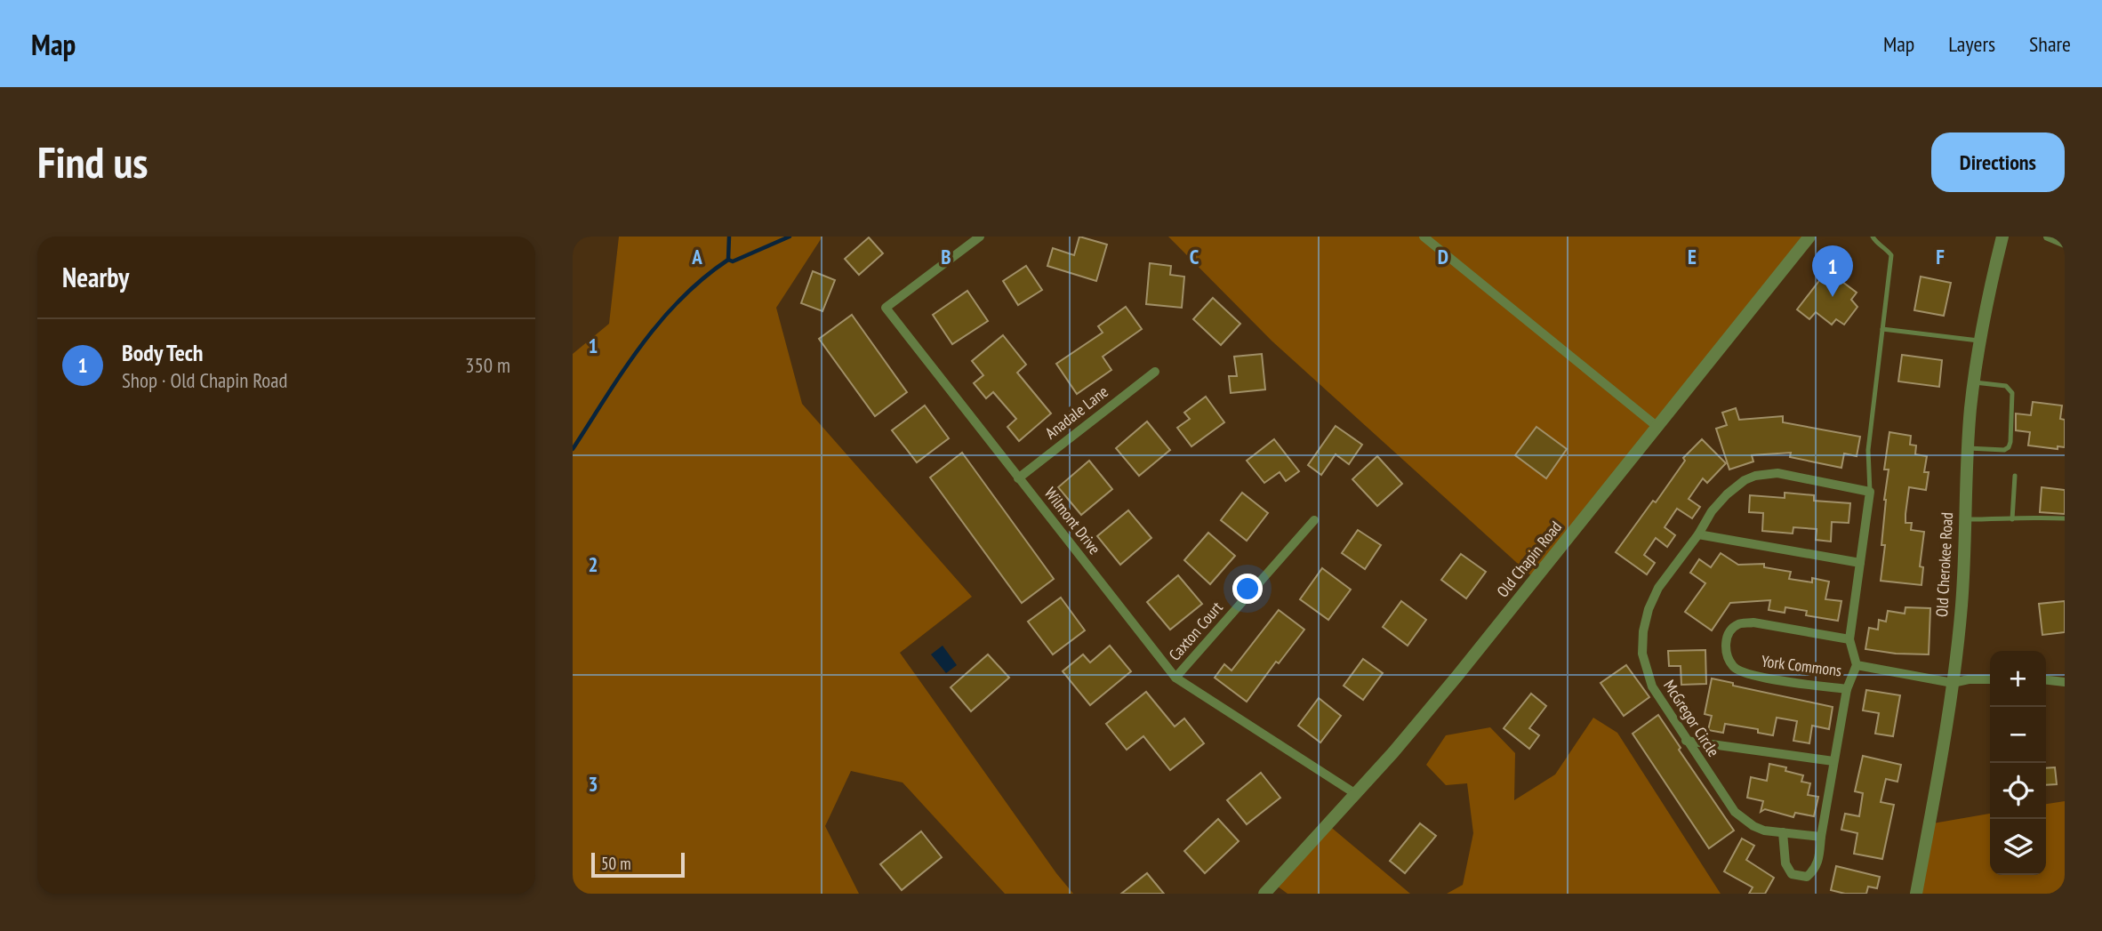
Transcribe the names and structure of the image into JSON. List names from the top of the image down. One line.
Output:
{"streets":{"street":["Anadale Lane","Wilmont Drive","Old Chapin Road","Old Cherokee Road","Caxton Court","York Commons","McGregor Circle"]},"crossings":[["Anadale Lane","Wilmont Drive"],["Wilmont Drive","Old Chapin Road"],["Wilmont Drive","Caxton Court"],["Old Cherokee Road","York Commons"]],"scale_bar":"50 m","page":{"header":"Map","nav":["Map","Layers","Share"],"buttons":"Directions","title":"Find us","heading":"Nearby","pins":"1","list":[{"mark":"1","name":"Body Tech","note":"Shop · Old Chapin Road","value":"350 m"}],"map_buttons":["+","−"],"scale":"50 m"},"grid":{"columns":["A","B","C","D","E","F"],"rows":["1","2","3"]}}
